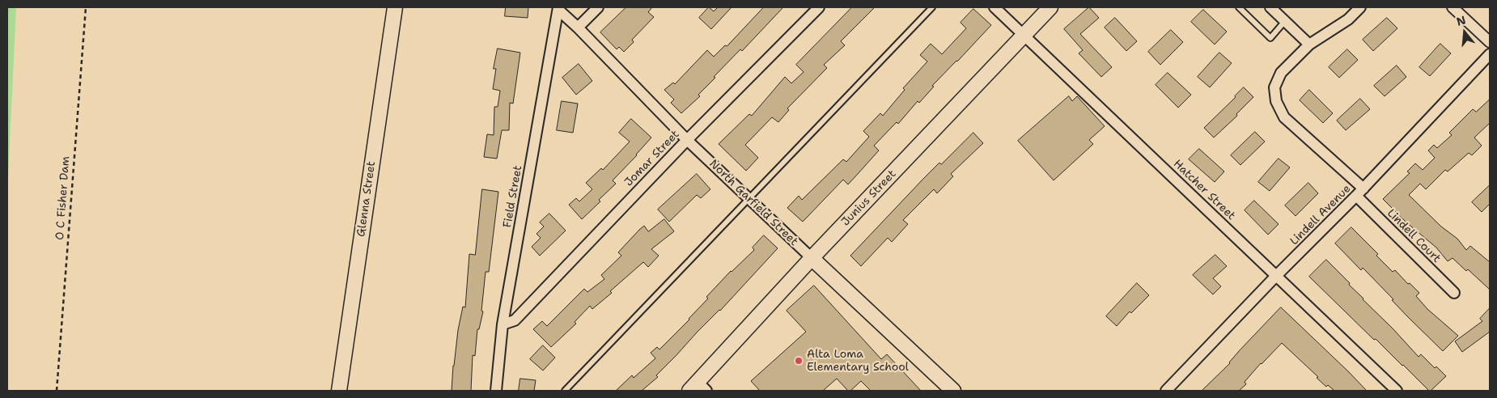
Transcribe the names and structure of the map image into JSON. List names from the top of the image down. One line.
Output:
{"streets":{"street":["Jomar Street","Hatcher Street","Field Street","Junius Street","Glenna Street","North Garfield Street","Lindell Avenue","Lindell Court"],"path":["O C Fisher Dam"]},"crossings":[["Jomar Street","Field Street"],["Jomar Street","North Garfield Street"],["Hatcher Street","Junius Street"],["Hatcher Street","Lindell Avenue"],["Field Street","North Garfield Street"],["Junius Street","North Garfield Street"],["Lindell Avenue","Lindell Court"]],"places":["Alta Loma Elementary School"],"north":"top"}
